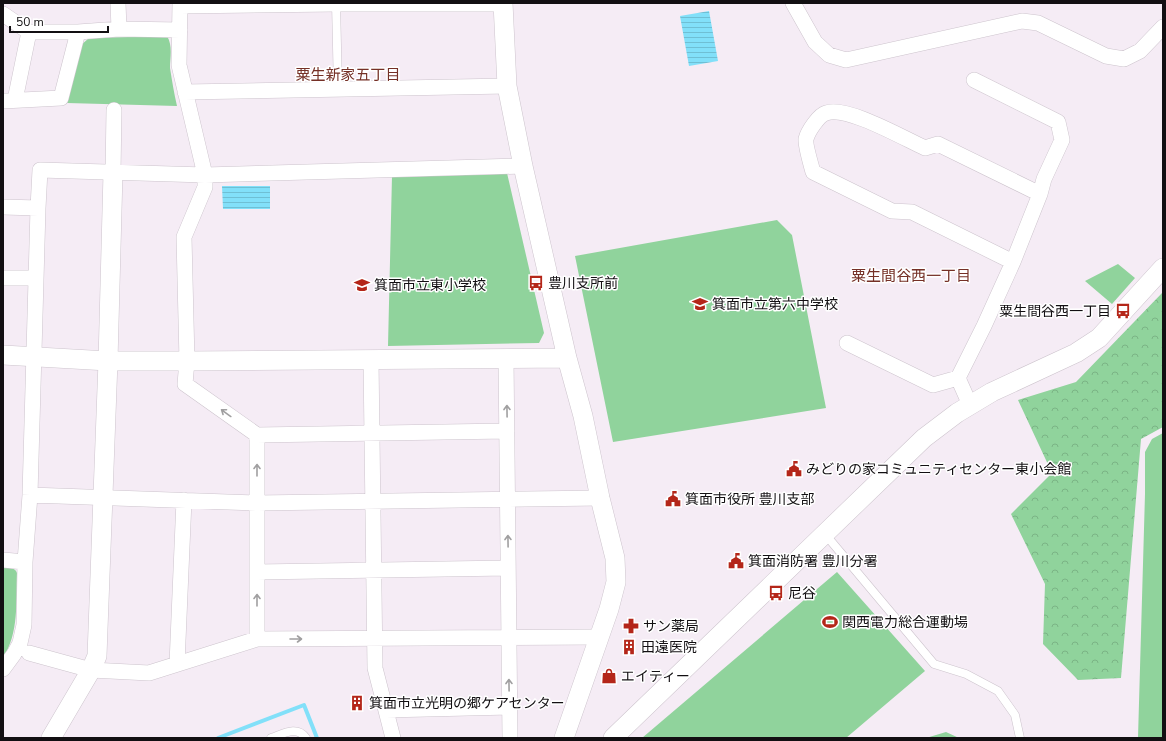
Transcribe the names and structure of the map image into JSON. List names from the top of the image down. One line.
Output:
{"districts":["粟生新家五丁目","粟生間谷西一丁目"],"places":{"bus stop":["豊川支所前","粟生間谷西一丁目","尼谷"],"school or university":["箕面市立東小学校","箕面市立第六中学校"],"public building":["みどりの家コミュニティセンター東小会館","箕面市役所 豊川支部","箕面消防署 豊川分署"],"sports":["関西電力総合運動場"],"pharmacy":["サン薬局"],"building":["田遠医院","箕面市立光明の郷ケアセンター"],"shop":["エイティー"]},"scale_bar":"50 m"}
